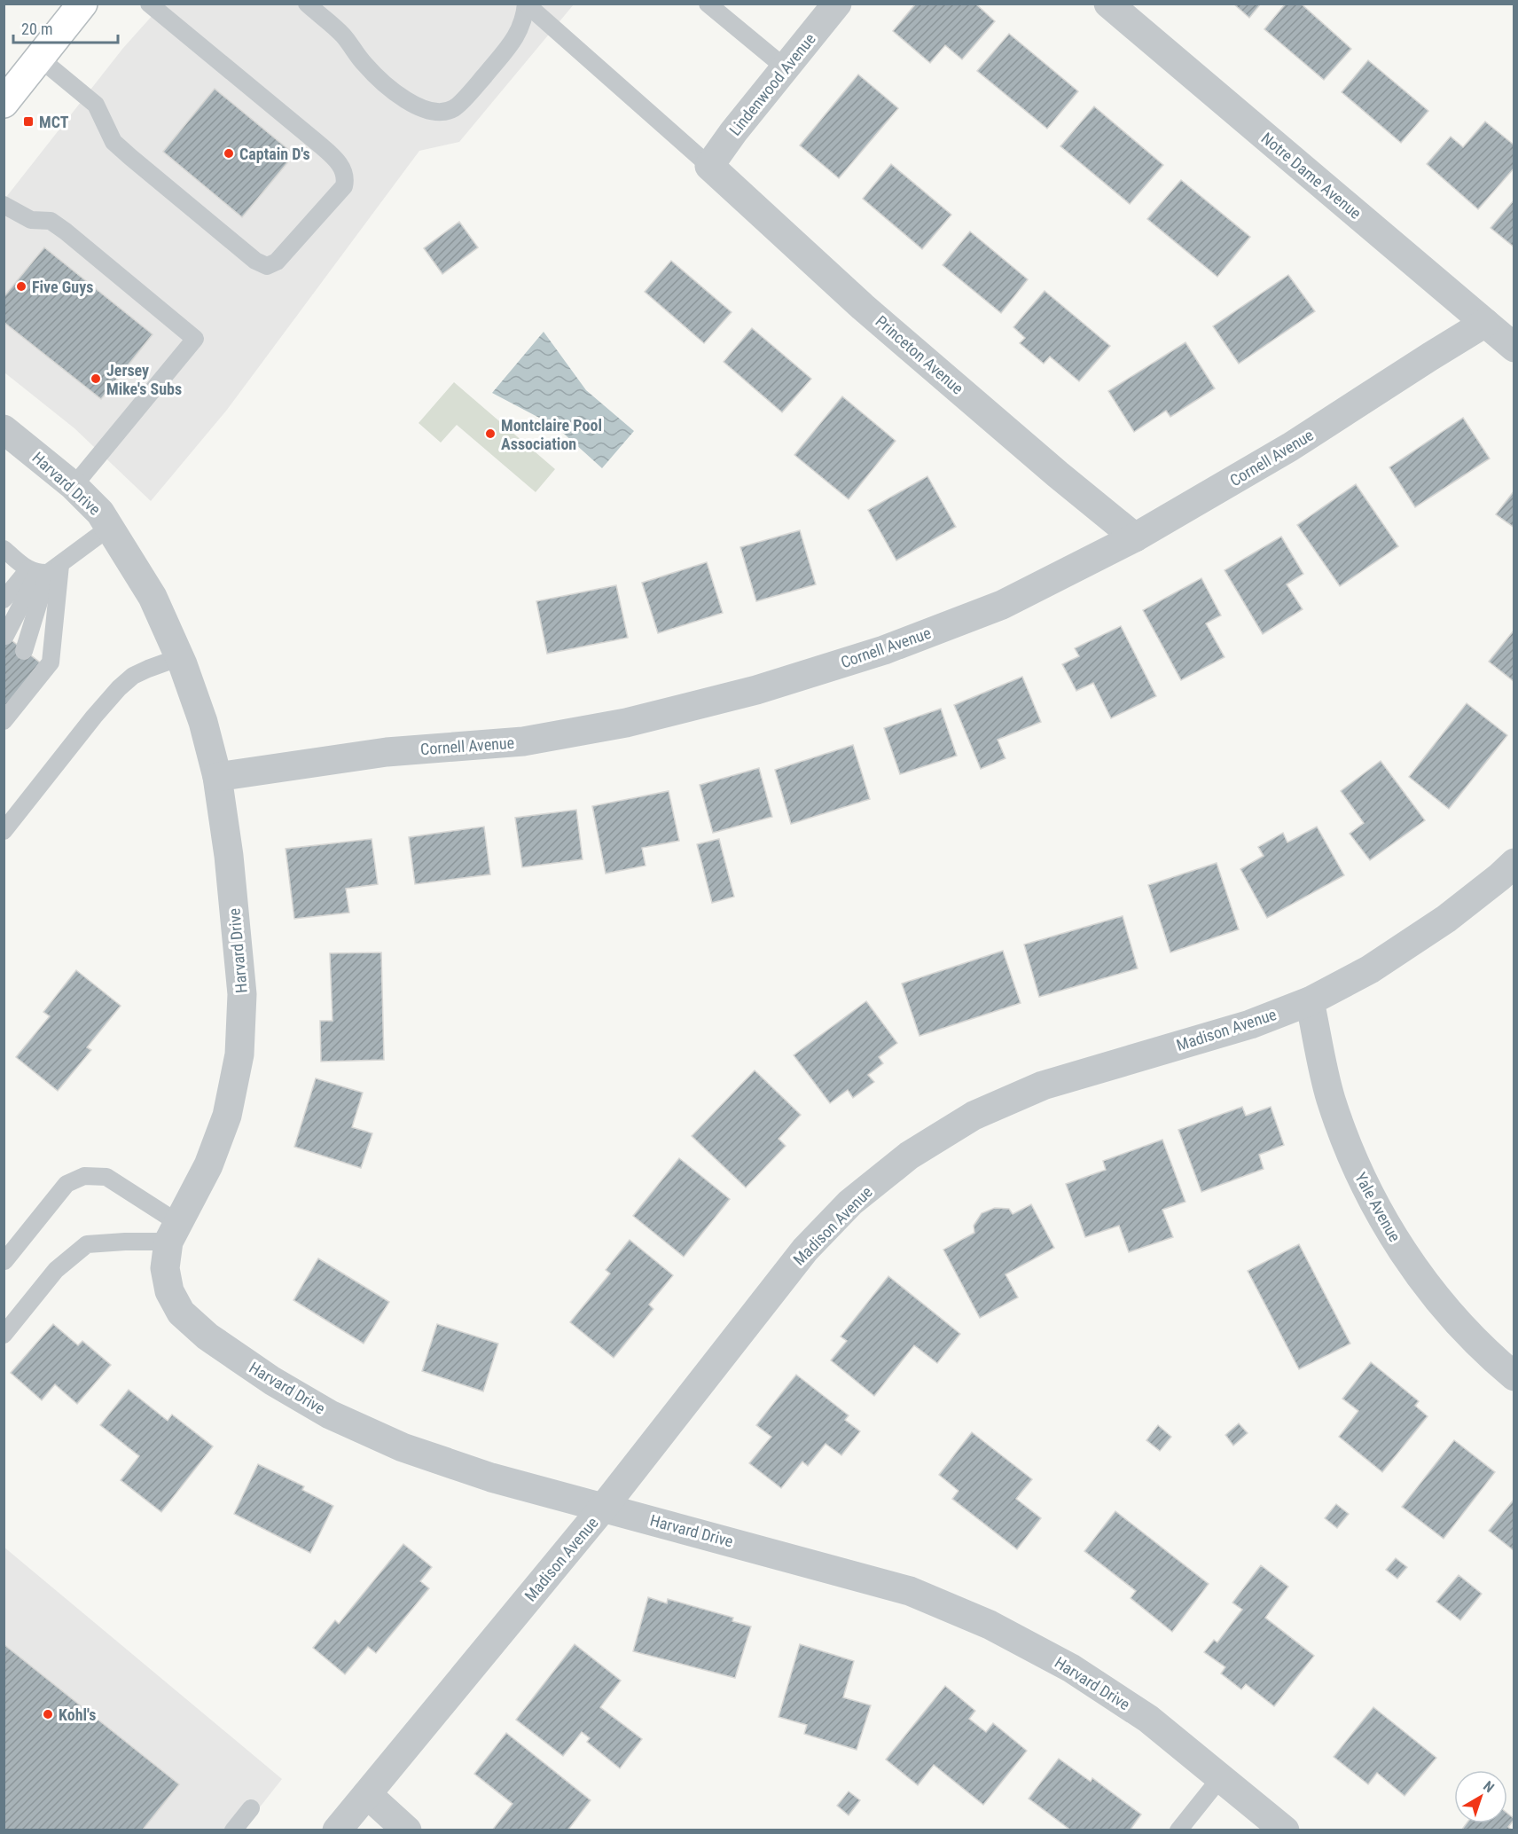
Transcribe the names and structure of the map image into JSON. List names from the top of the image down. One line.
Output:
{"streets":{"street":["Lindenwood Avenue","Notre Dame Avenue","Princeton Avenue","Cornell Avenue","Harvard Drive","Madison Avenue","Yale Avenue"]},"crossings":[["Lindenwood Avenue","Princeton Avenue"],["Notre Dame Avenue","Cornell Avenue"],["Princeton Avenue","Cornell Avenue"],["Cornell Avenue","Harvard Drive"],["Harvard Drive","Madison Avenue"],["Madison Avenue","Yale Avenue"]],"places":{"transit":["MCT"],"other":["Captain D's","Five Guys","Jersey Mike's Subs","Montclaire Pool Association","Kohl's"]},"scale_bar":"20 m","north":"top right"}
